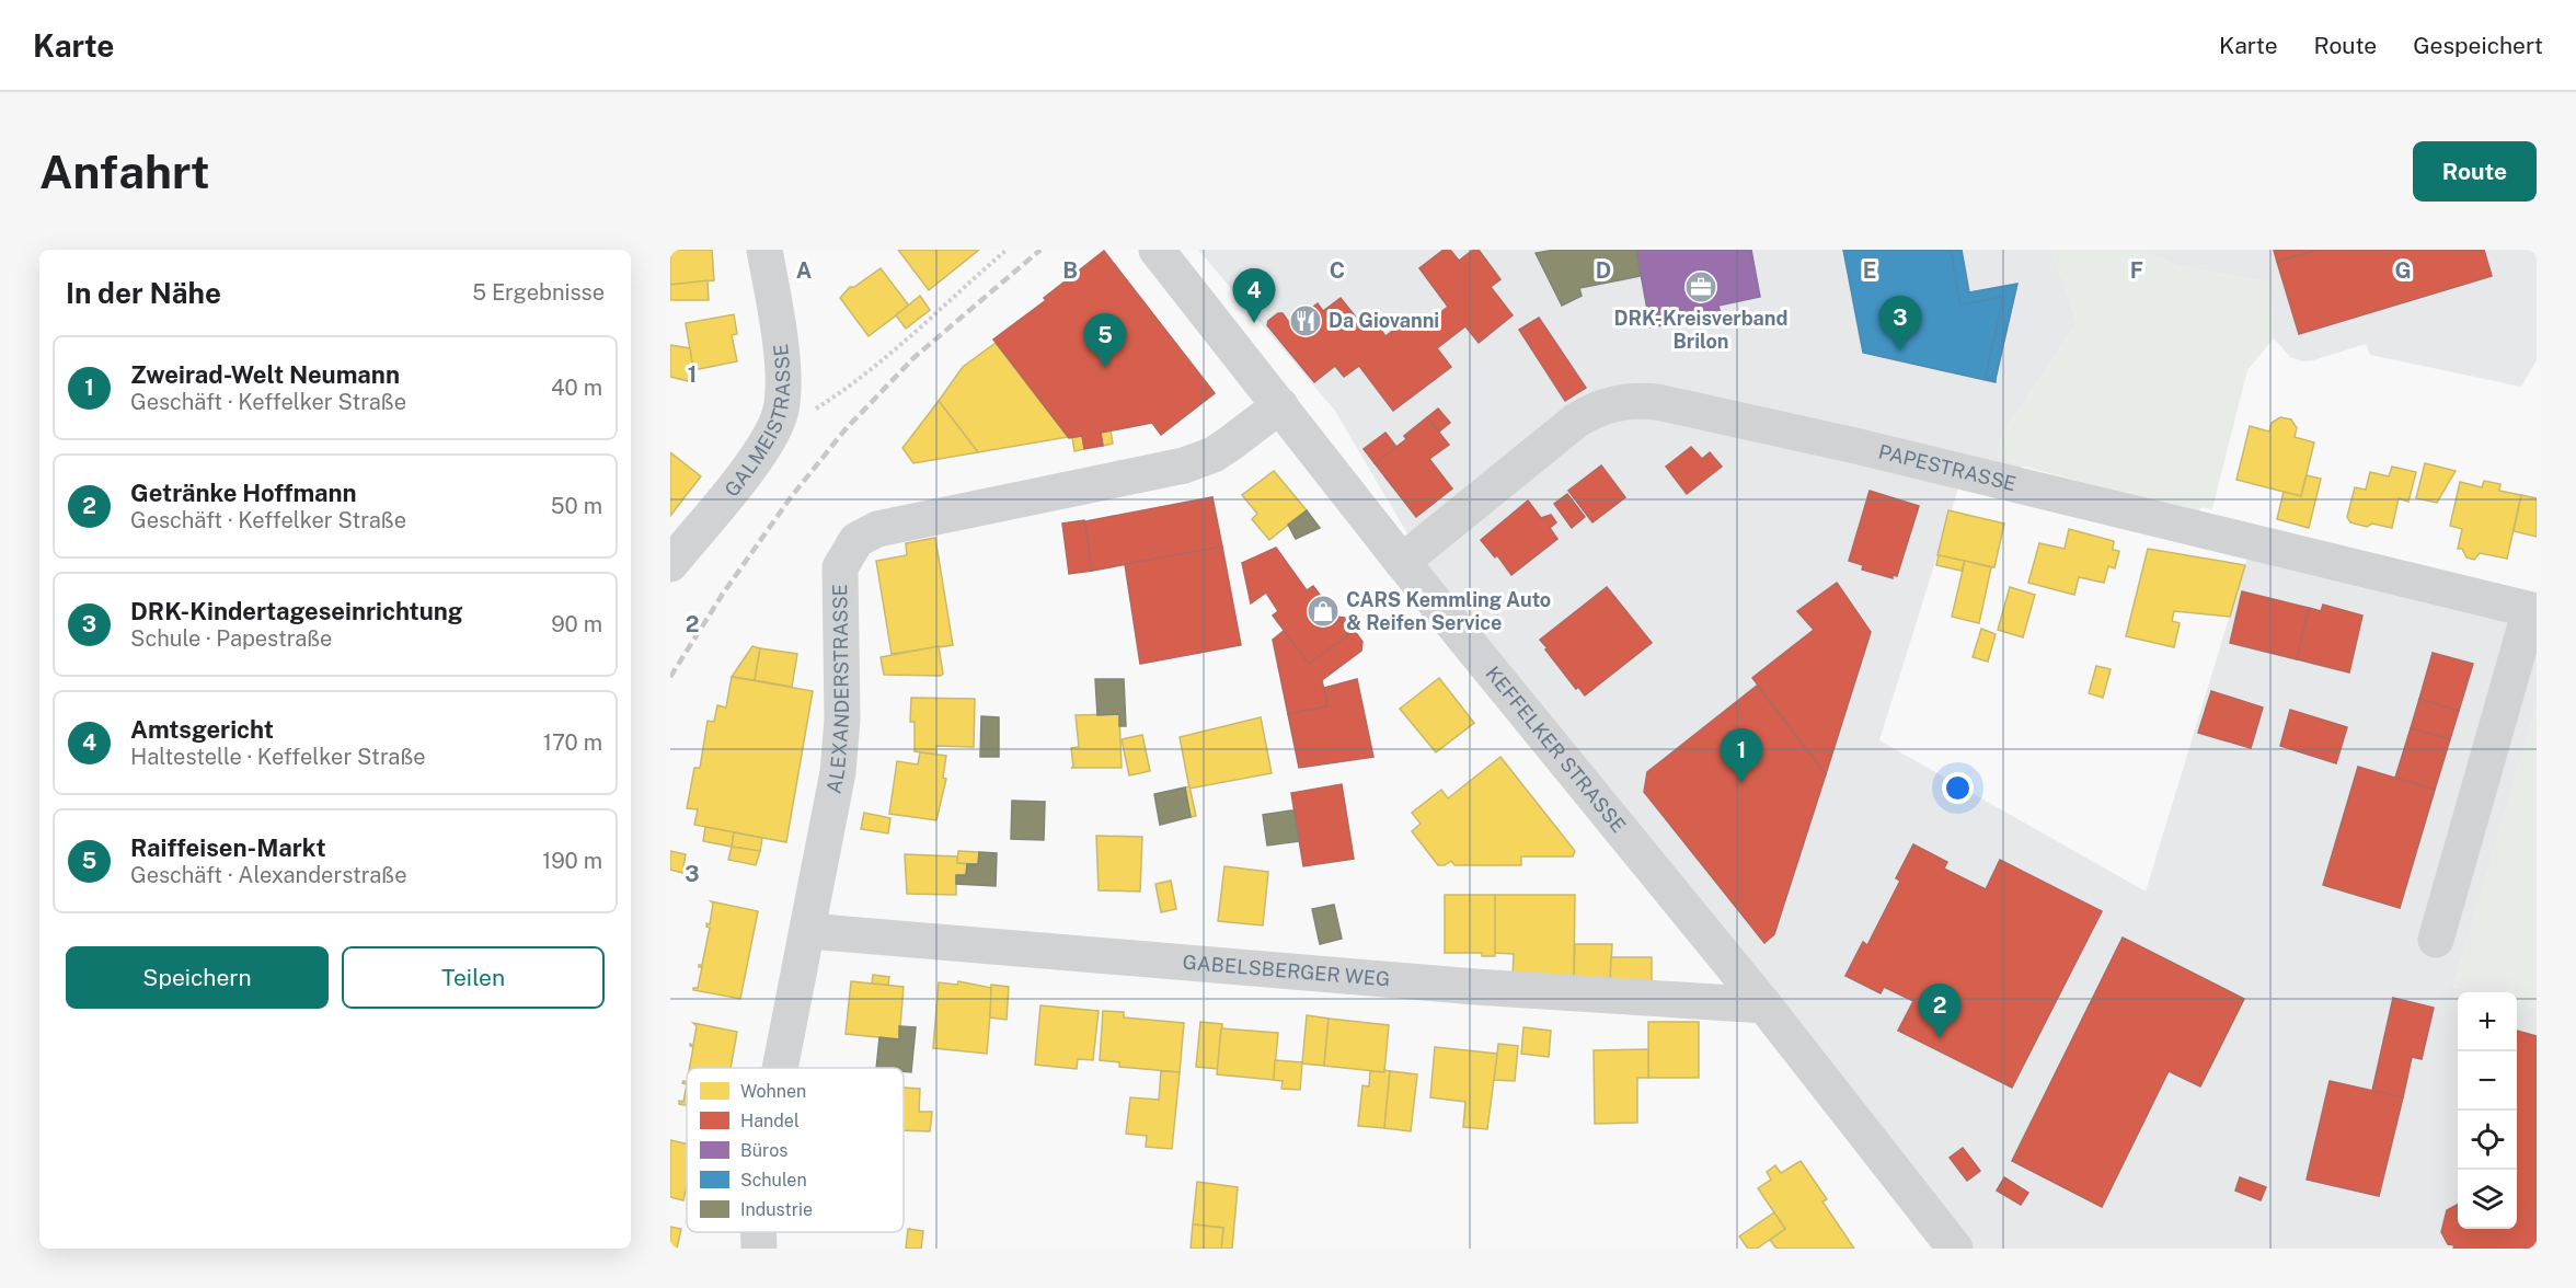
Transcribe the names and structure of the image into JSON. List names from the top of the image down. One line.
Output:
{"streets":{"street":["GALMEISTRASSE","PAPESTRASSE","ALEXANDERSTRASSE","KEFFELKER STRASSE","GABELSBERGER WEG"]},"crossings":[["PAPESTRASSE","KEFFELKER STRASSE"],["ALEXANDERSTRASSE","KEFFELKER STRASSE"],["ALEXANDERSTRASSE","GABELSBERGER WEG"],["KEFFELKER STRASSE","GABELSBERGER WEG"]],"places":{"office":["DRK-Kreisverband Brilon"],"restaurant":["Da Giovanni"],"shop":["CARS Kemmling Auto & Reifen Service"]},"legend":["Wohnen","Handel","Büros","Schulen","Industrie"],"page":{"header":"Karte","nav":["Karte","Route","Gespeichert"],"buttons":["Route",["Speichern","Teilen"]],"title":"Anfahrt","heading":["In der Nähe","5 Ergebnisse"],"pins":["4","3","5","1","2"],"list":[{"mark":"1","name":"Zweirad-Welt Neumann","note":"Geschäft · Keffelker Straße","value":"40 m"},{"mark":"2","name":"Getränke Hoffmann","note":"Geschäft · Keffelker Straße","value":"50 m"},{"mark":"3","name":"DRK-Kindertageseinrichtung","note":"Schule · Papestraße","value":"90 m"},{"mark":"4","name":"Amtsgericht","note":"Haltestelle · Keffelker Straße","value":"170 m"},{"mark":"5","name":"Raiffeisen-Markt","note":"Geschäft · Alexanderstraße","value":"190 m"}],"map_buttons":["+","−"]},"grid":{"columns":["A","B","C","D","E","F","G"],"rows":["1","2","3"]}}
